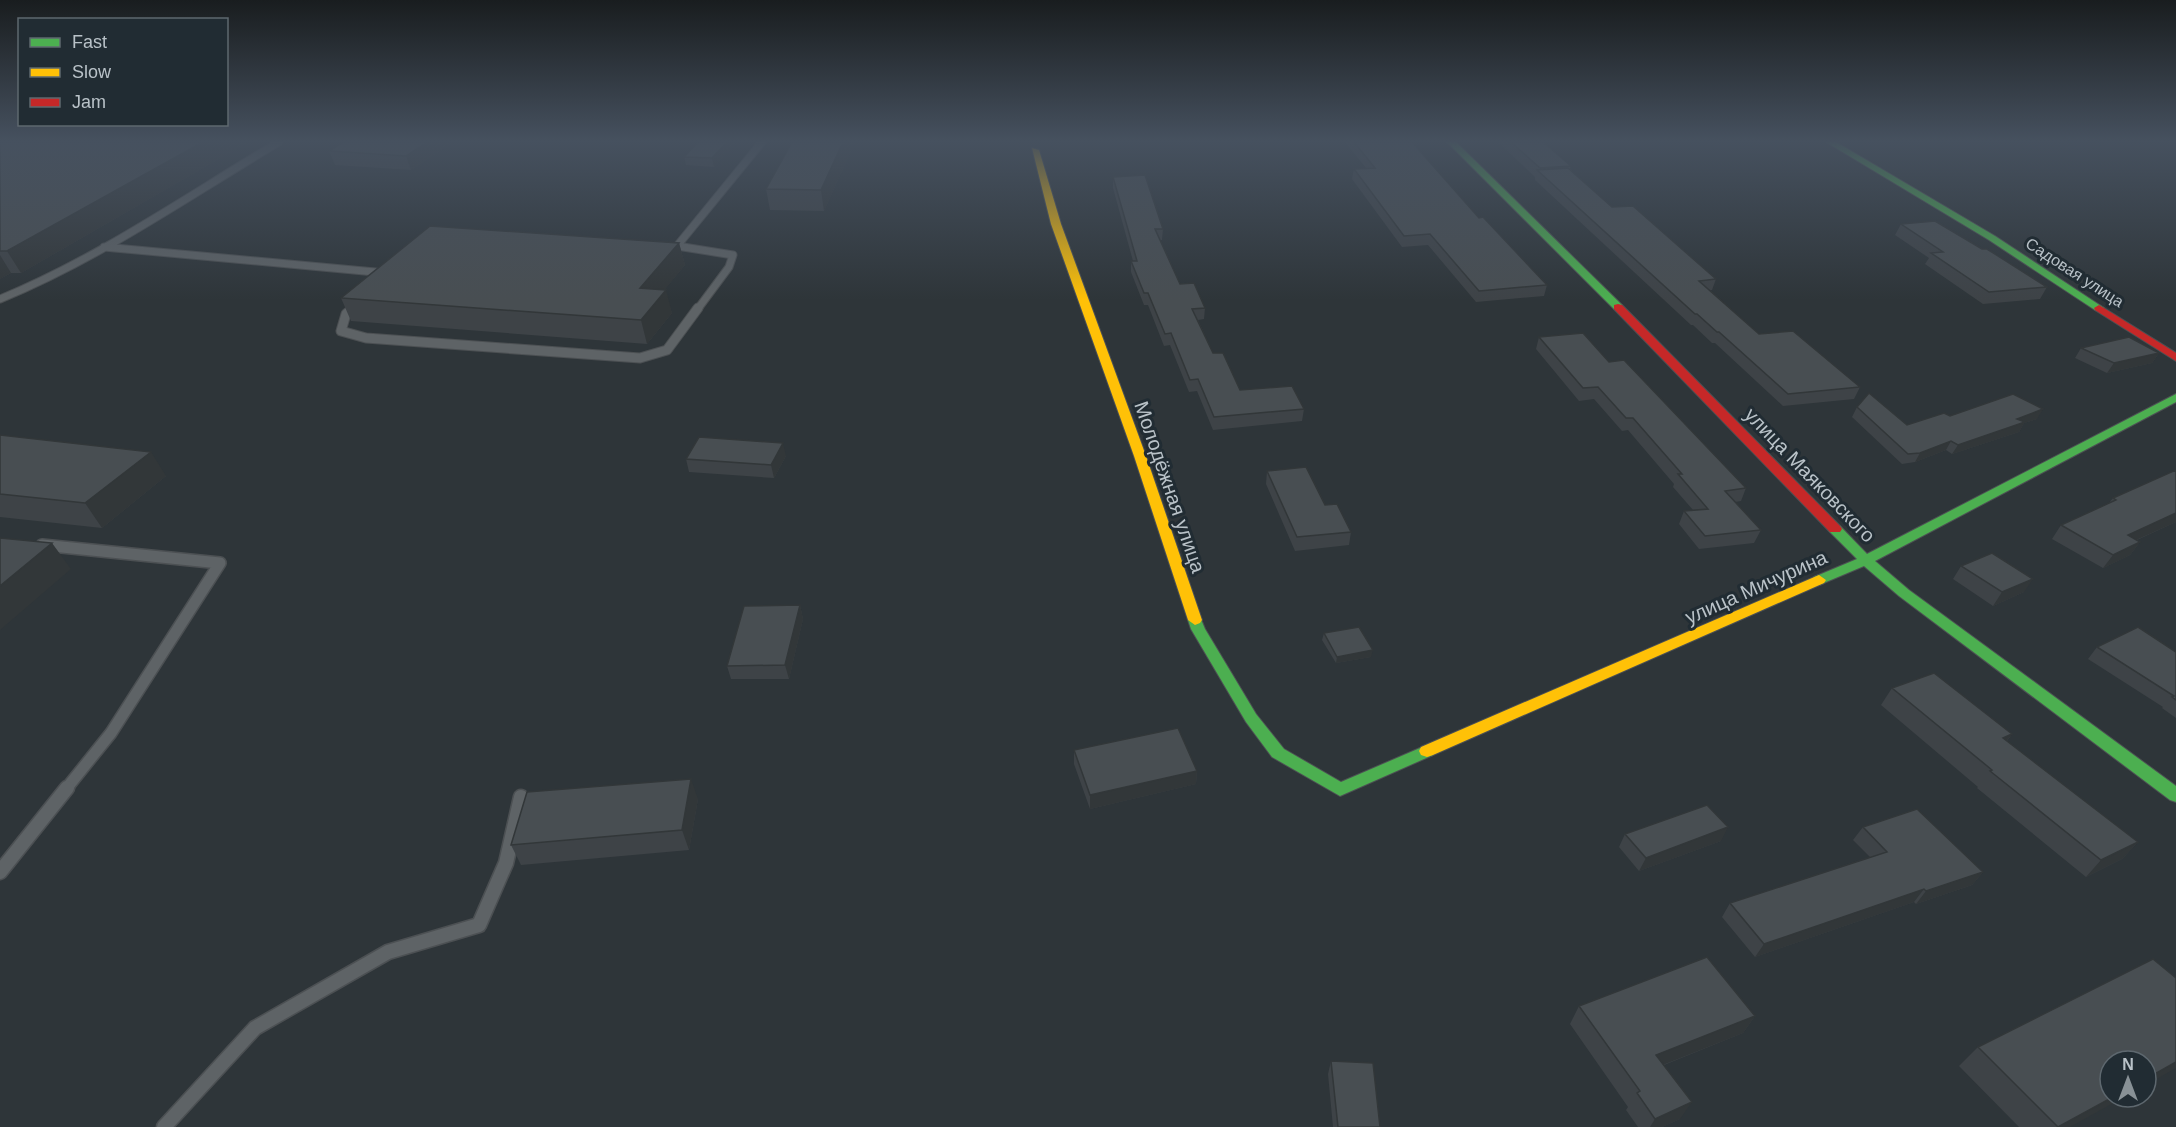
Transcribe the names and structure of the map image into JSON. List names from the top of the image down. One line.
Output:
{"streets":{"street":["Садовая улица","улица Маяковского","Молодёжная улица","улица Мичурина"]},"crossings":[["улица Маяковского","улица Мичурина"],["Молодёжная улица","улица Мичурина"]],"legend":["Fast","Slow","Jam"],"north":"top"}
